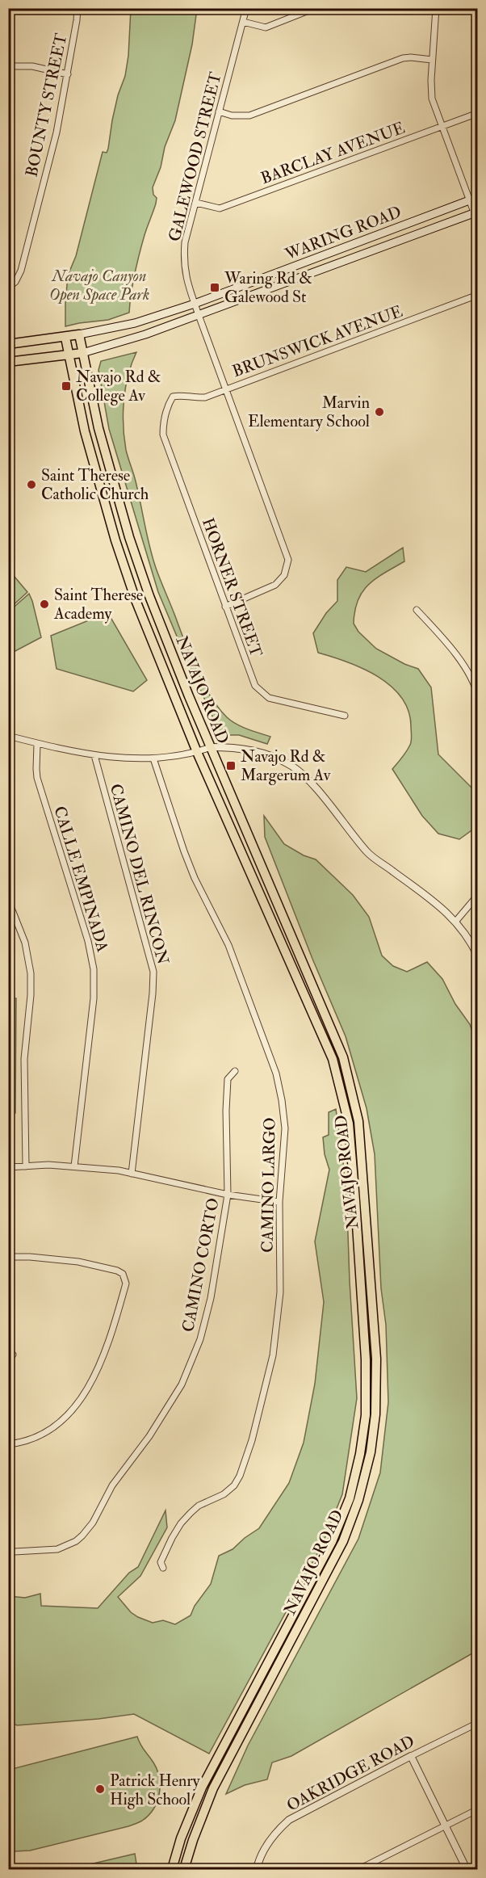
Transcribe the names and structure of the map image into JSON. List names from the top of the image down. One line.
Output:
{"streets":{"main road":["WARING ROAD","NAVAJO ROAD"],"street":["BOUNTY STREET","BARCLAY AVENUE","GALEWOOD STREET","BRUNSWICK AVENUE","HORNER STREET","CAMINO DEL RINCON","CALLE EMPINADA","CAMINO LARGO","CAMINO CORTO","OAKRIDGE ROAD"]},"crossings":[["BARCLAY AVENUE","GALEWOOD STREET"],["GALEWOOD STREET","WARING ROAD"],["GALEWOOD STREET","BRUNSWICK AVENUE"],["GALEWOOD STREET","HORNER STREET"],["WARING ROAD","NAVAJO ROAD"],["BRUNSWICK AVENUE","HORNER STREET"]],"parks":["Navajo Canyon Open Space Park"],"places":{"transit":["Waring Rd & Galewood St","Navajo Rd & College Av","Navajo Rd & Margerum Av"],"other":["Marvin Elementary School","Saint Therese Catholic Church","Saint Therese Academy","Patrick Henry High School"]}}
